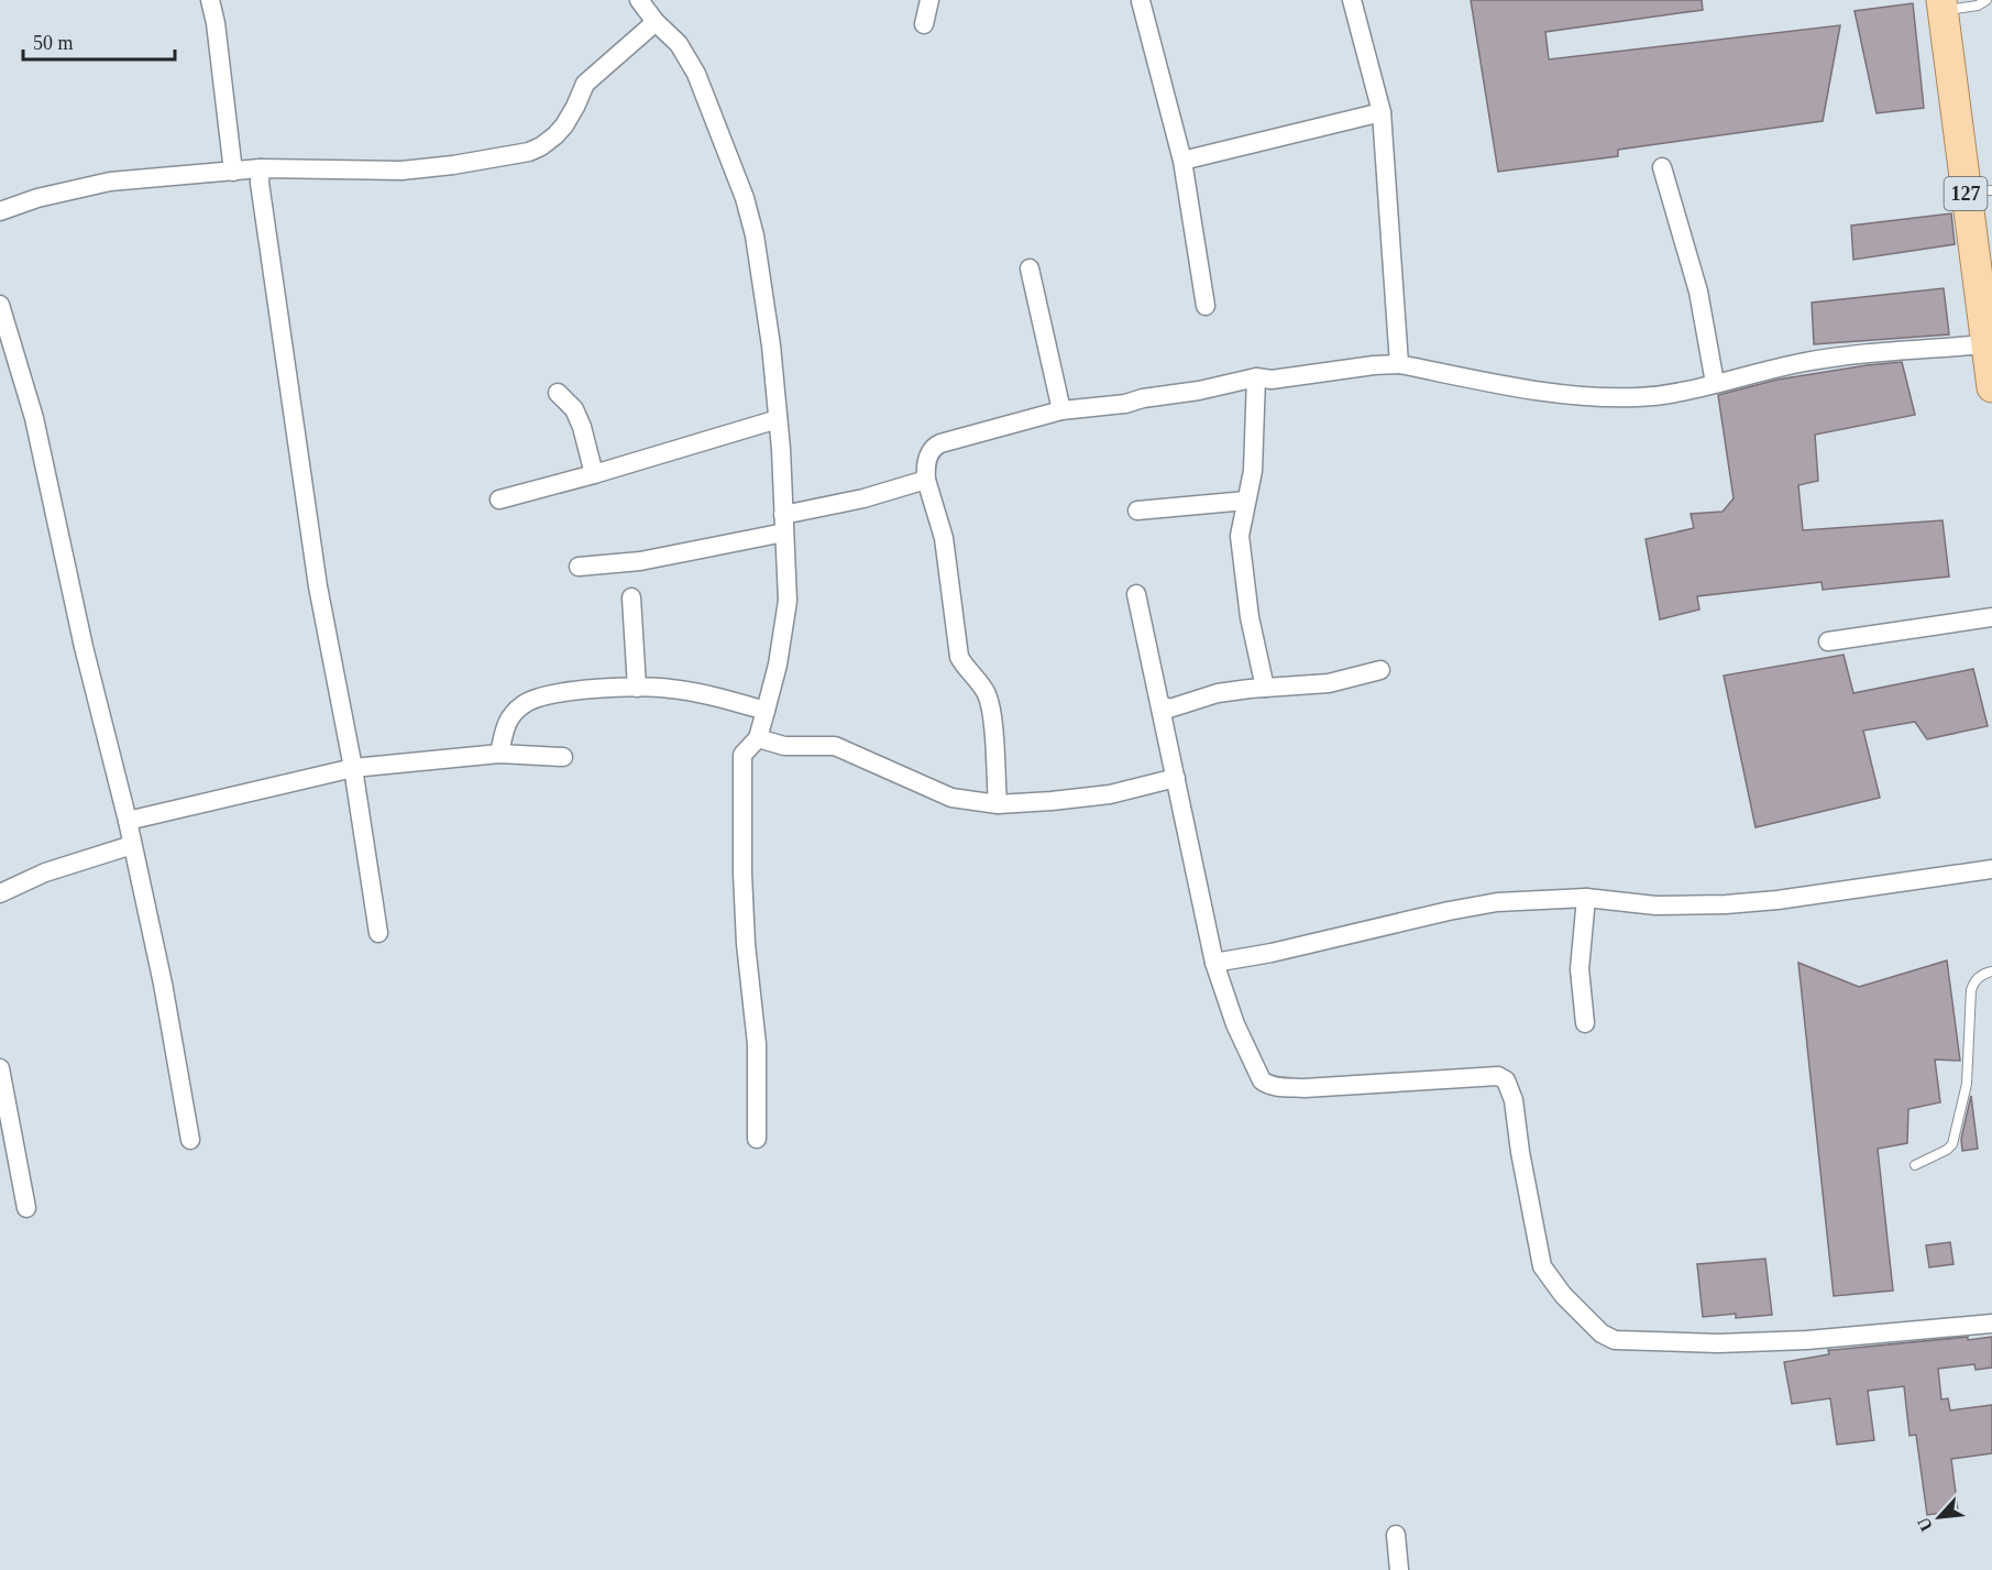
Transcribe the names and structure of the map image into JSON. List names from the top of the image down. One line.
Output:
{"streets":{"main road":["127"]},"scale_bar":"50 m","north":"bottom left"}
